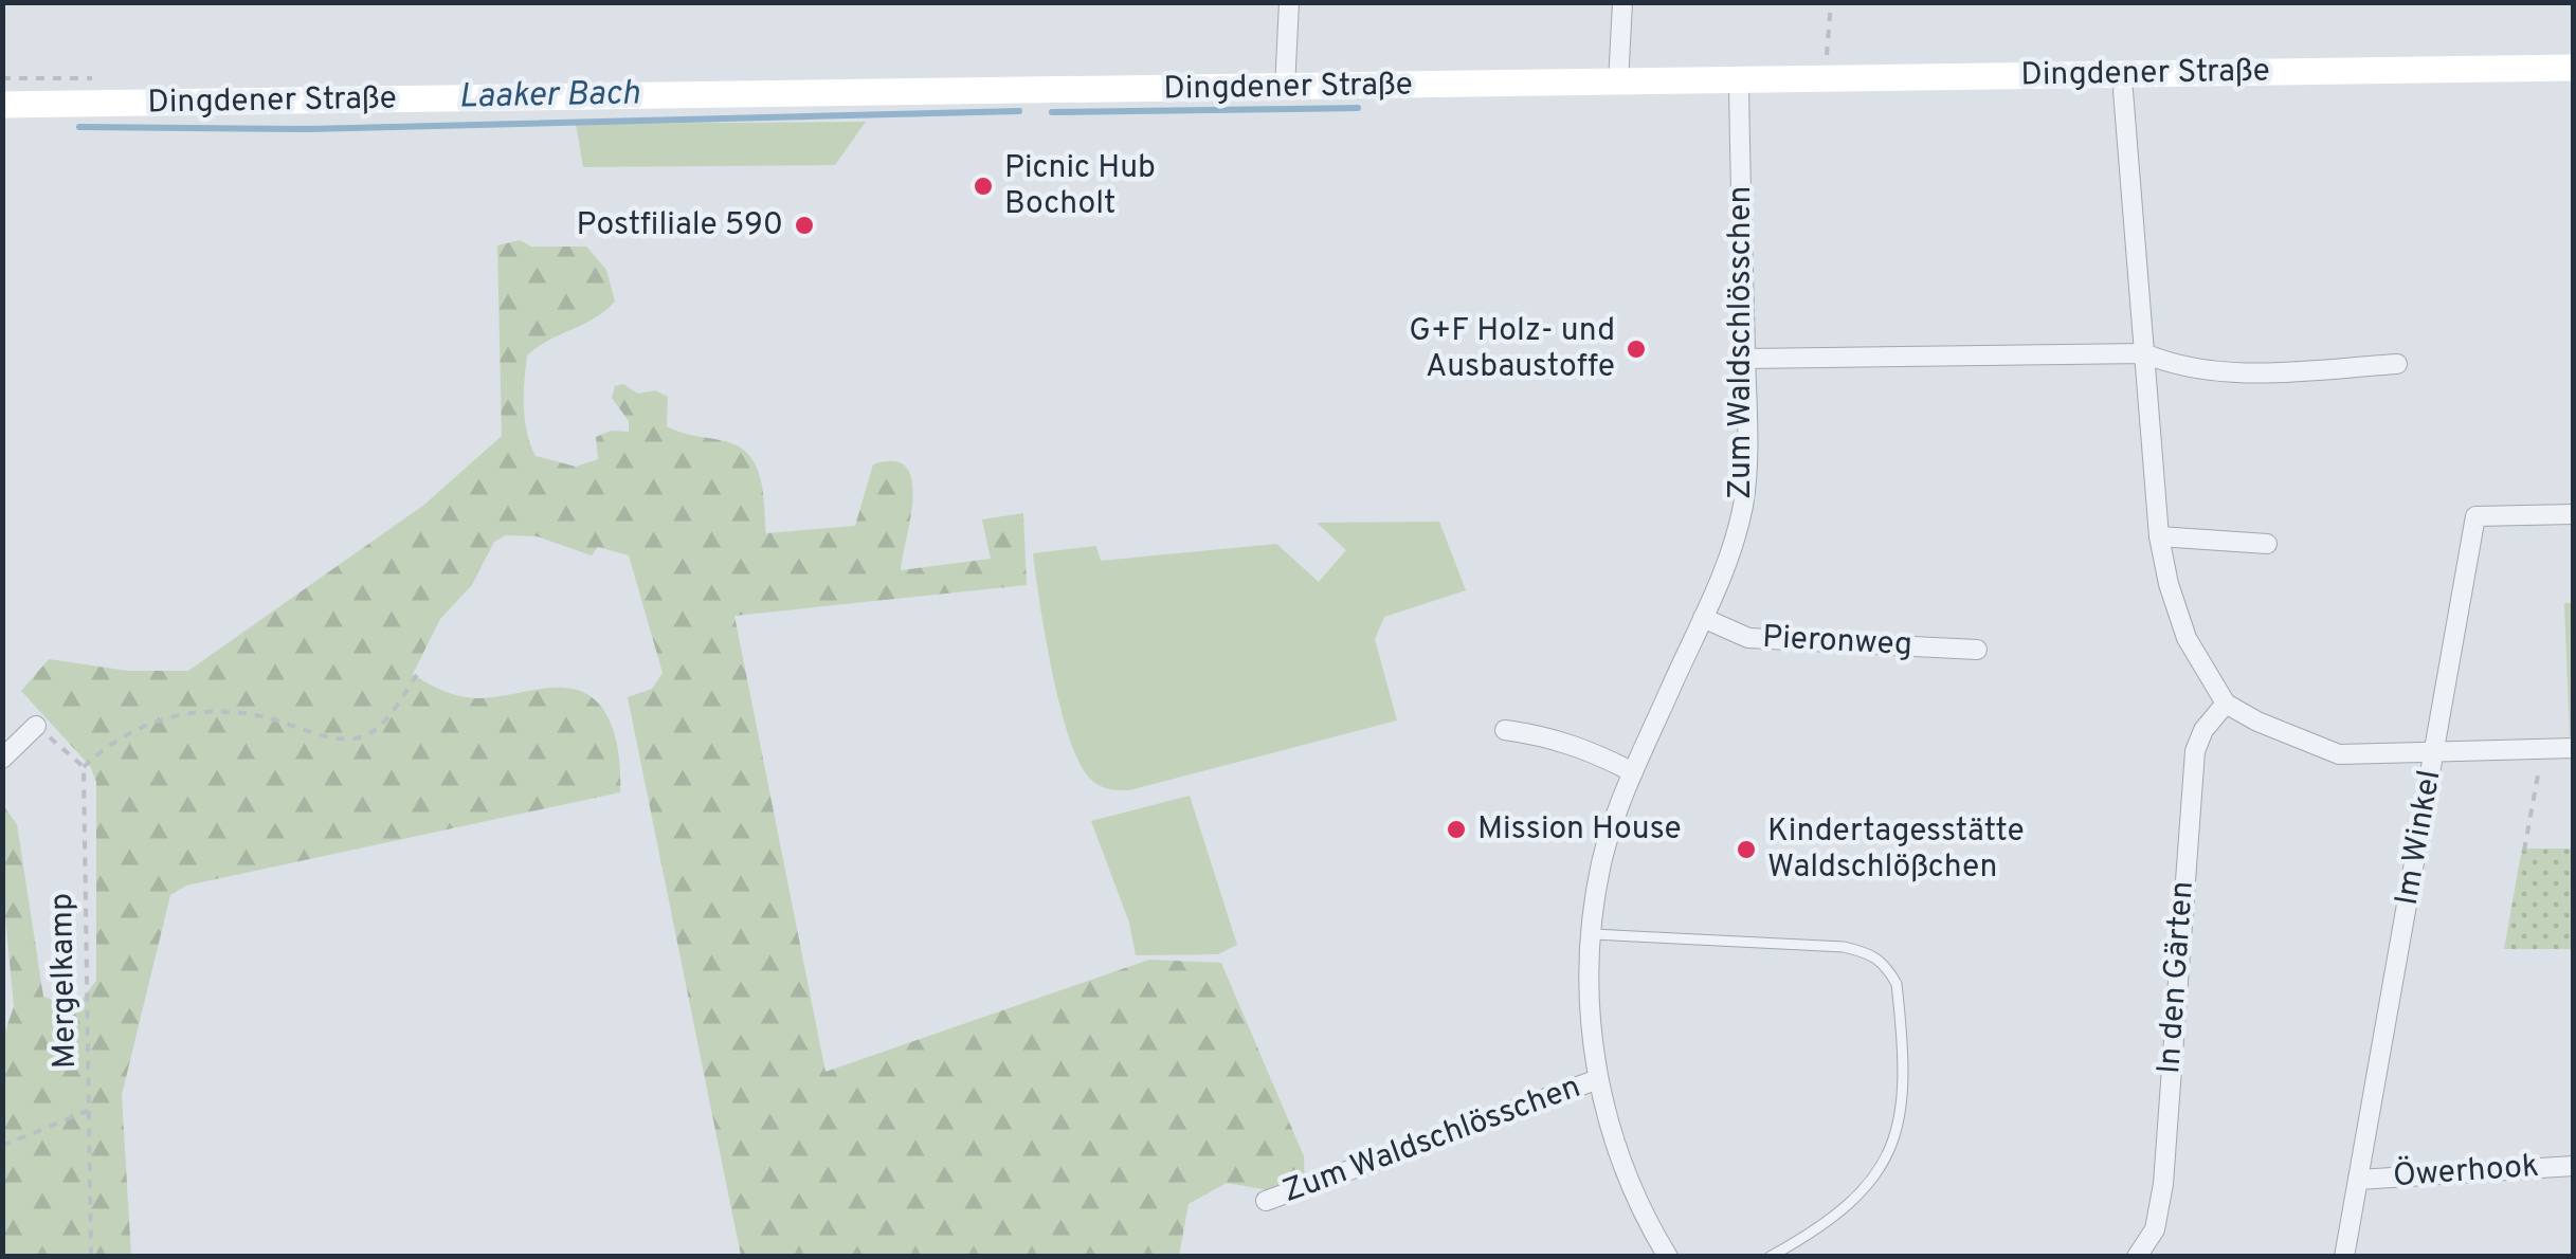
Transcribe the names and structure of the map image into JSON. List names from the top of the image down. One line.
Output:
{"streets":{"main road":["Dingdener Straße"],"street":["Zum Waldschlösschen","Pieronweg","Im Winkel","In den Gärten","Öwerhook"],"path":["Mergelkamp"]},"crossings":[["Dingdener Straße","Zum Waldschlösschen"],["Zum Waldschlösschen","Pieronweg"],["Im Winkel","Öwerhook"]],"water":["Laaker Bach"],"places":["Picnic Hub Bocholt","Postfiliale 590","G+F Holz- und Ausbaustoffe","Mission House","Kindertagesstätte Waldschlößchen"]}
